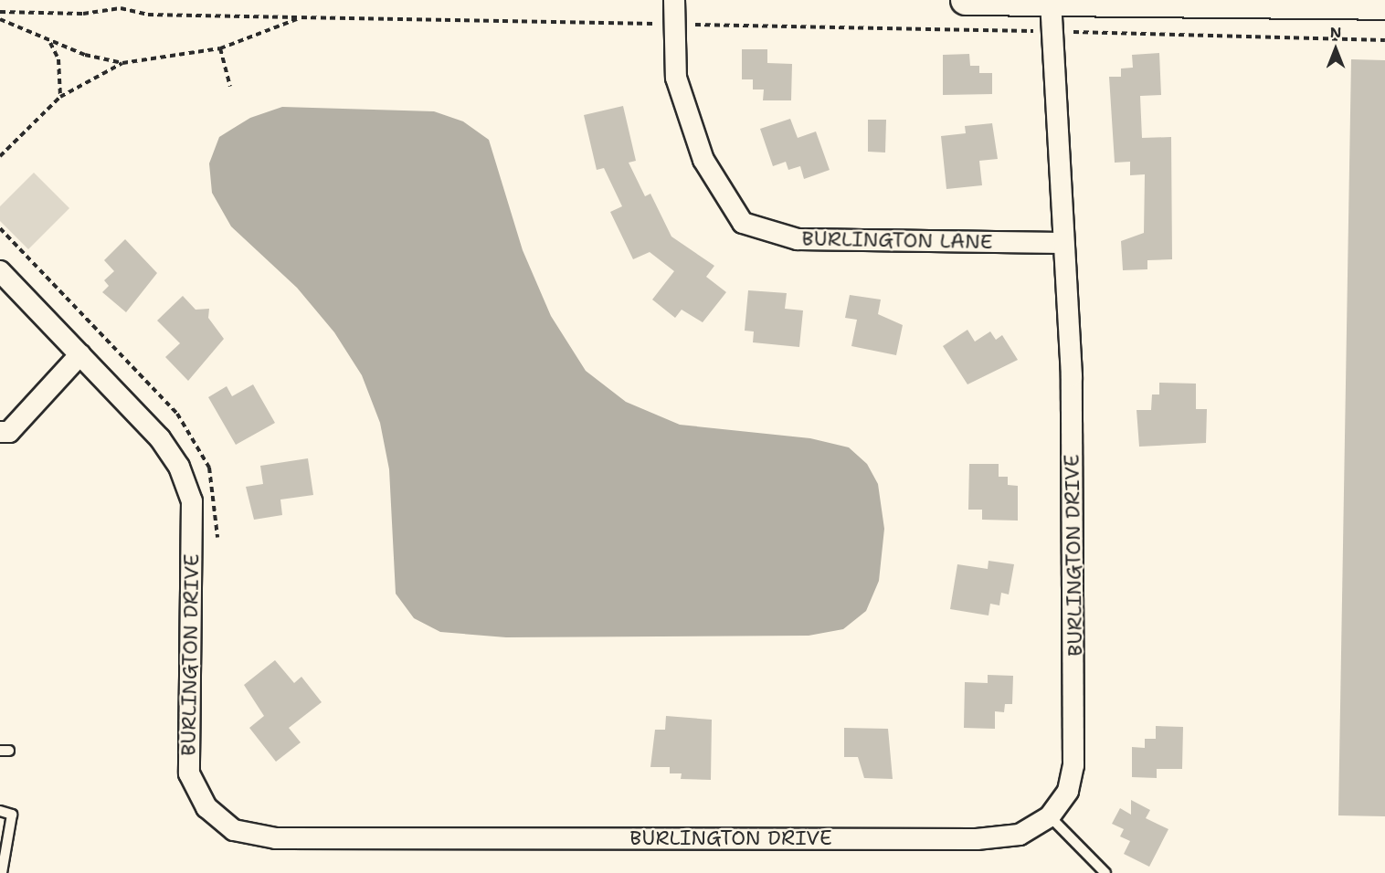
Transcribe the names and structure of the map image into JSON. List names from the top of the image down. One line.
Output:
{"streets":{"street":["BURLINGTON LANE","BURLINGTON DRIVE"]},"crossings":[["BURLINGTON LANE","BURLINGTON DRIVE"]],"north":"top"}
